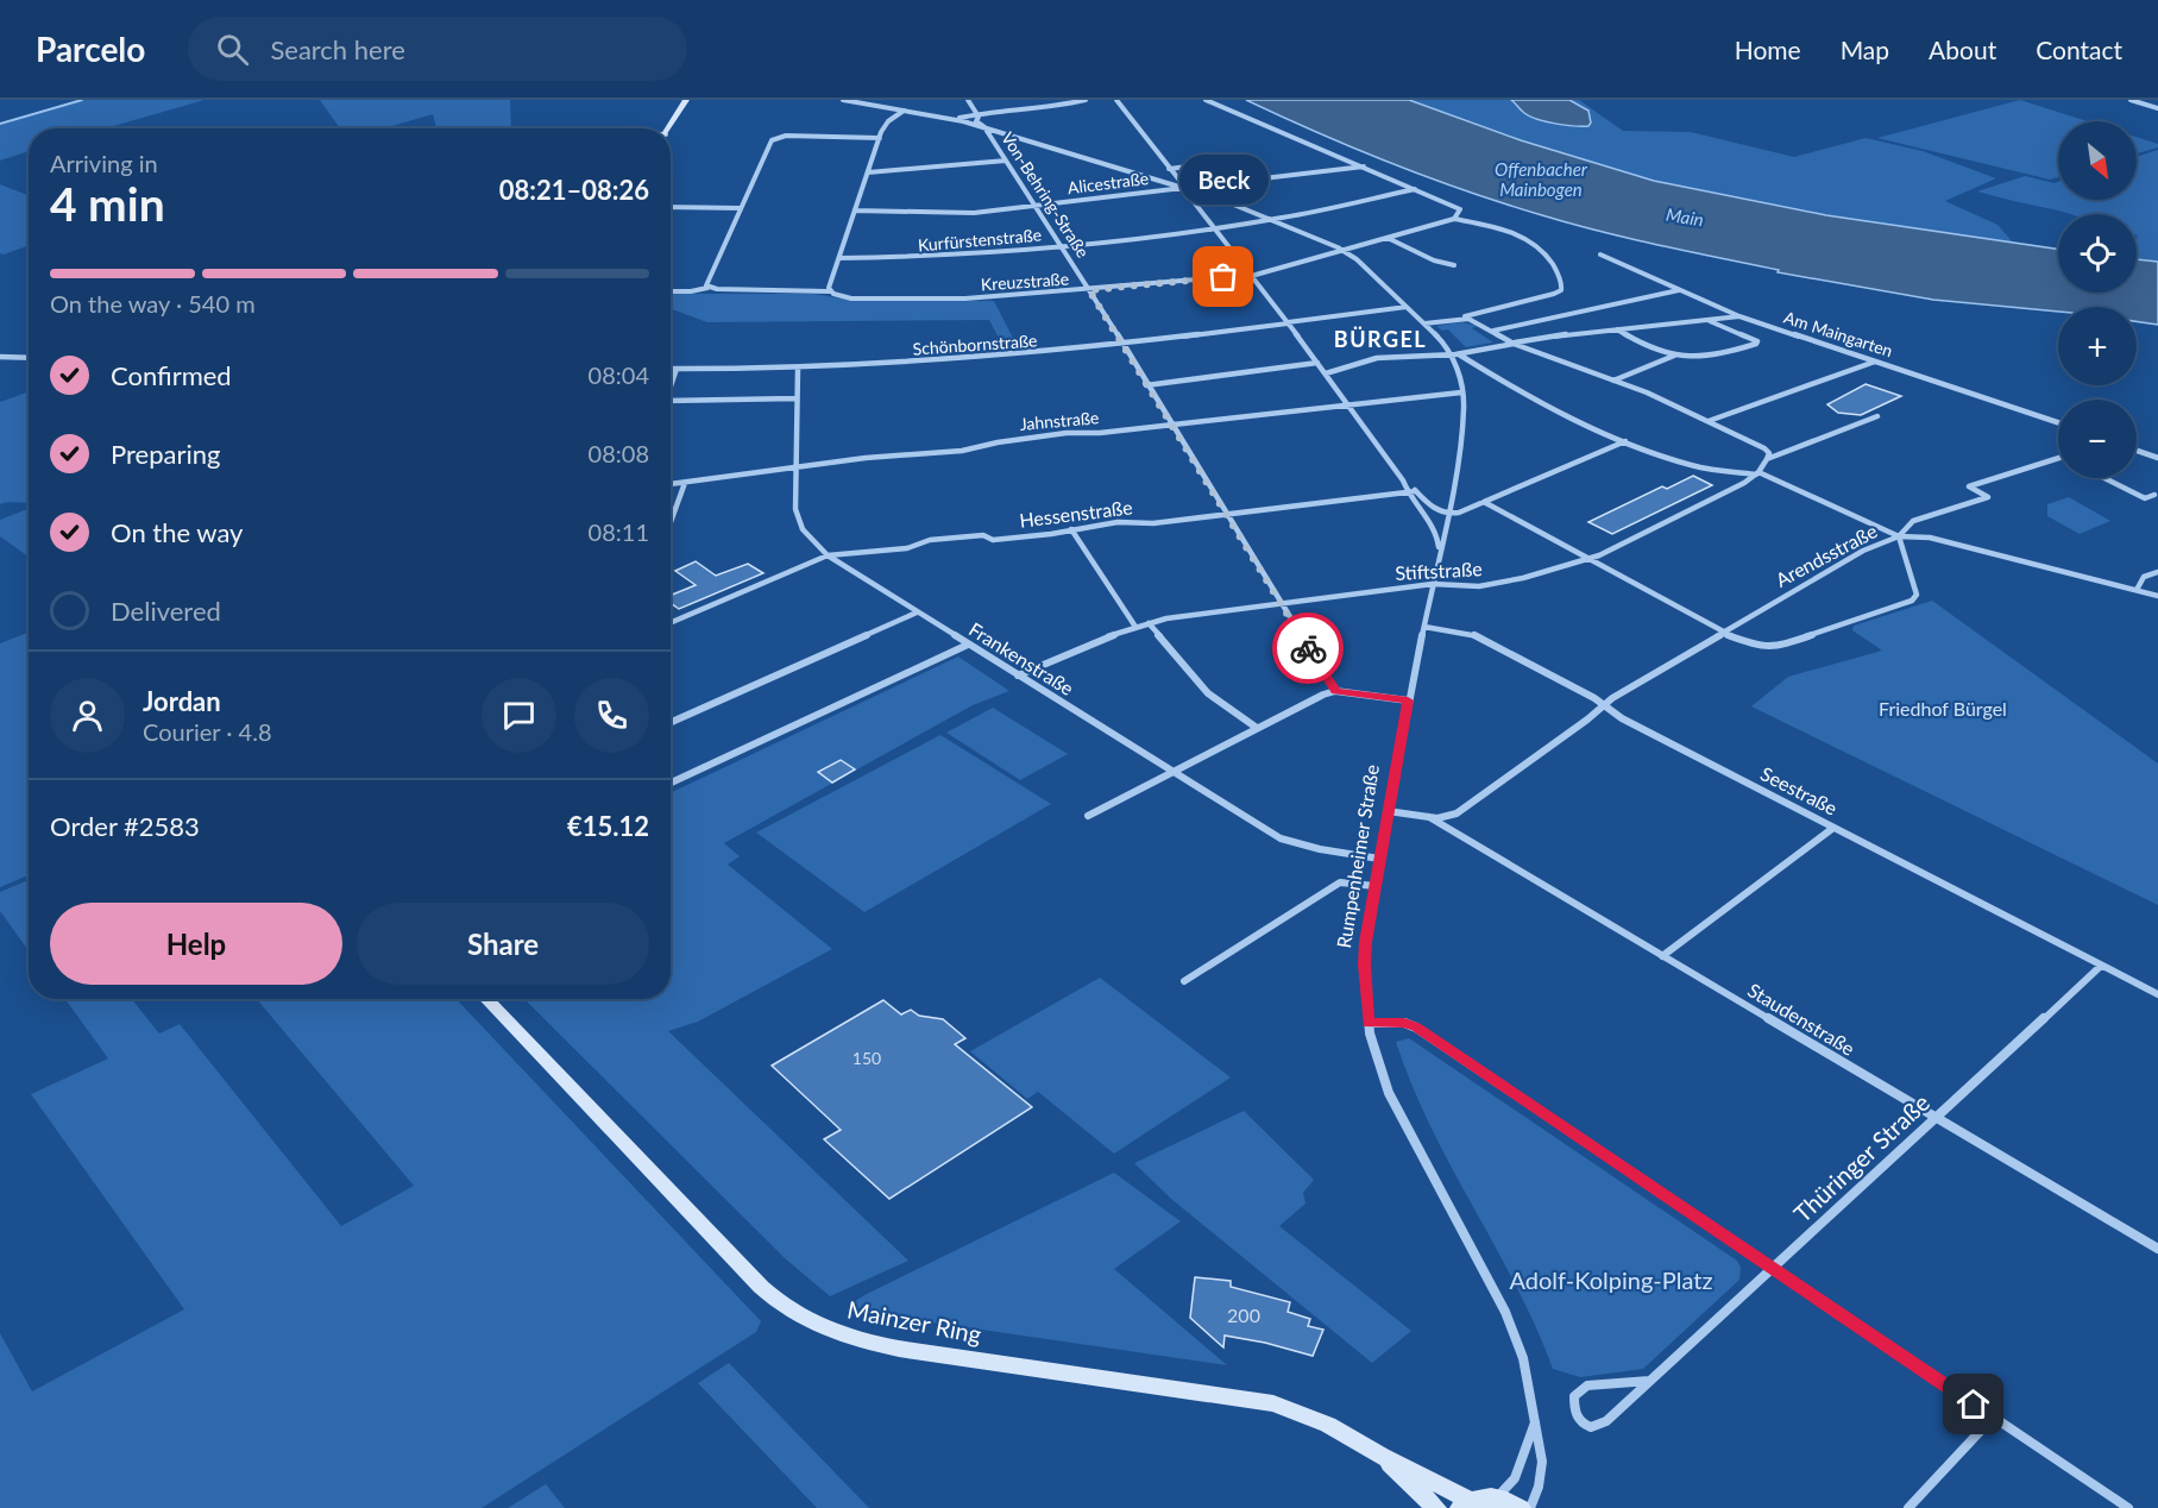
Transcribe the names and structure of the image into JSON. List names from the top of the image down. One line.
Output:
{"streets":{"street":["Alicestraße","Von-Behring-Straße","Kurfürstenstraße","Kreuzstraße","Am Maingarten","Schönbornstraße","Jahnstraße","Hessenstraße","Arendsstraße","Stiftstraße","Frankenstraße","Seestraße","Rumpenheimer Straße","Staudenstraße","Thüringer Straße","Mainzer Ring"]},"crossings":[["Alicestraße","Von-Behring-Straße"],["Von-Behring-Straße","Kurfürstenstraße"],["Von-Behring-Straße","Kreuzstraße"],["Von-Behring-Straße","Schönbornstraße"],["Von-Behring-Straße","Jahnstraße"],["Von-Behring-Straße","Hessenstraße"],["Von-Behring-Straße","Stiftstraße"],["Schönbornstraße","Frankenstraße"],["Jahnstraße","Frankenstraße"],["Jahnstraße","Rumpenheimer Straße"],["Hessenstraße","Frankenstraße"],["Arendsstraße","Seestraße"],["Arendsstraße","Rumpenheimer Straße"],["Arendsstraße","Staudenstraße"],["Stiftstraße","Frankenstraße"],["Stiftstraße","Rumpenheimer Straße"],["Frankenstraße","Rumpenheimer Straße"],["Seestraße","Rumpenheimer Straße"],["Seestraße","Thüringer Straße"],["Staudenstraße","Thüringer Straße"]],"districts":["BÜRGEL"],"water":["Offenbacher Mainbogen","Main"],"parks":["Friedhof Bürgel","Adolf-Kolping-Platz"],"places":["Beck"],"house_numbers":["150","200"],"north":"bottom right","page":{"header":"Parcelo","search":"Search here","nav":["Home","Map","About","Contact"],"map_buttons":["+","−"],"heading":["4 min","Arriving in","08:21–08:26"],"panel":["Jordan","Courier · 4.8","Order #2583","€15.12"],"bubble":"Beck","bar":"On the way · 540 m","list":[["Confirmed","08:04"],["Preparing","08:08"],["On the way","08:11"],"Delivered"],"buttons":["Help","Share"]}}
